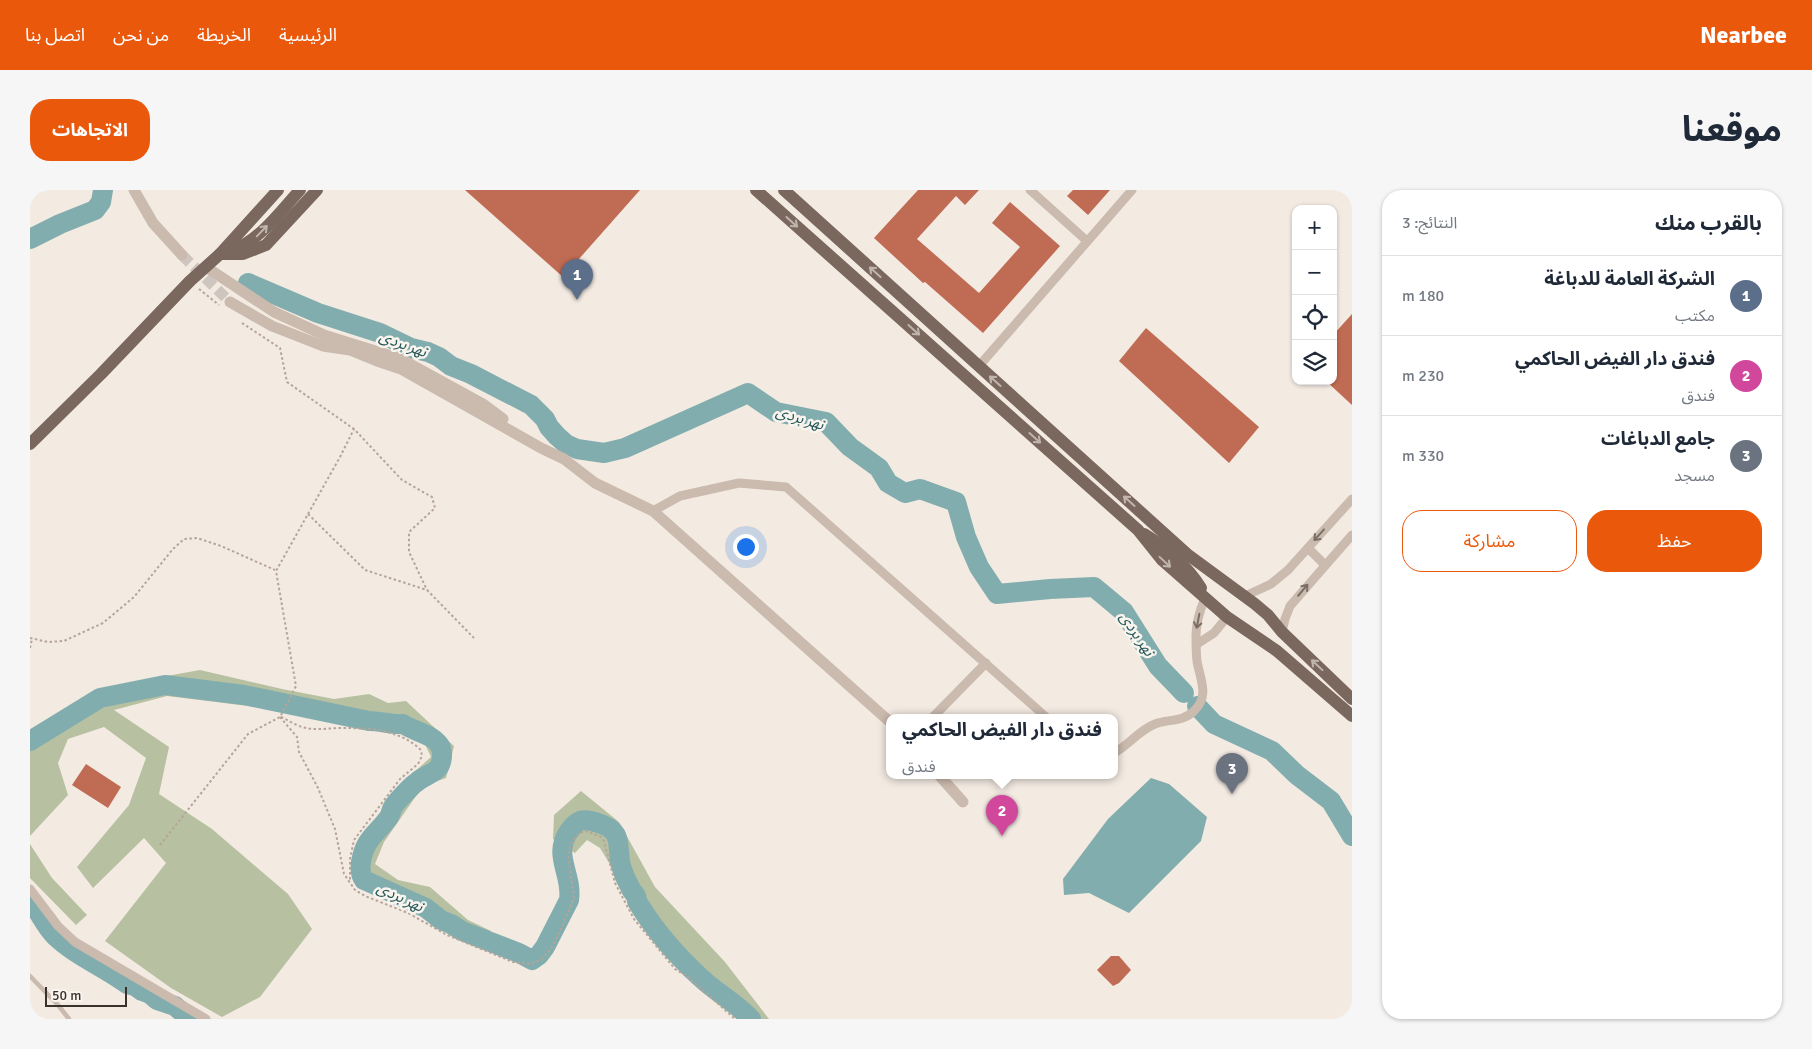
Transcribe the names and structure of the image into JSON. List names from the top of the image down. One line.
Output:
{"water":["نهر بردى"],"scale_bar":"50 m","page":{"header":"Nearbee","nav":["الرئيسية","الخريطة","من نحن","اتصل بنا"],"title":"موقعنا","buttons":["الاتجاهات",["حفظ","مشاركة"]],"heading":["بالقرب منك","النتائج: 3"],"map_buttons":["+","−"],"list":[{"mark":"1","name":"الشركة العامة للدباغة","note":"مكتب","value":"180 m"},{"mark":"2","name":"فندق دار الفيض الحاكمي","note":"فندق","value":"230 m"},{"mark":"3","name":"جامع الدباغات","note":"مسجد","value":"330 m"}],"pins":["1","3","2"],"popup":["فندق دار الفيض الحاكمي","فندق"],"scale":"50 m"}}
